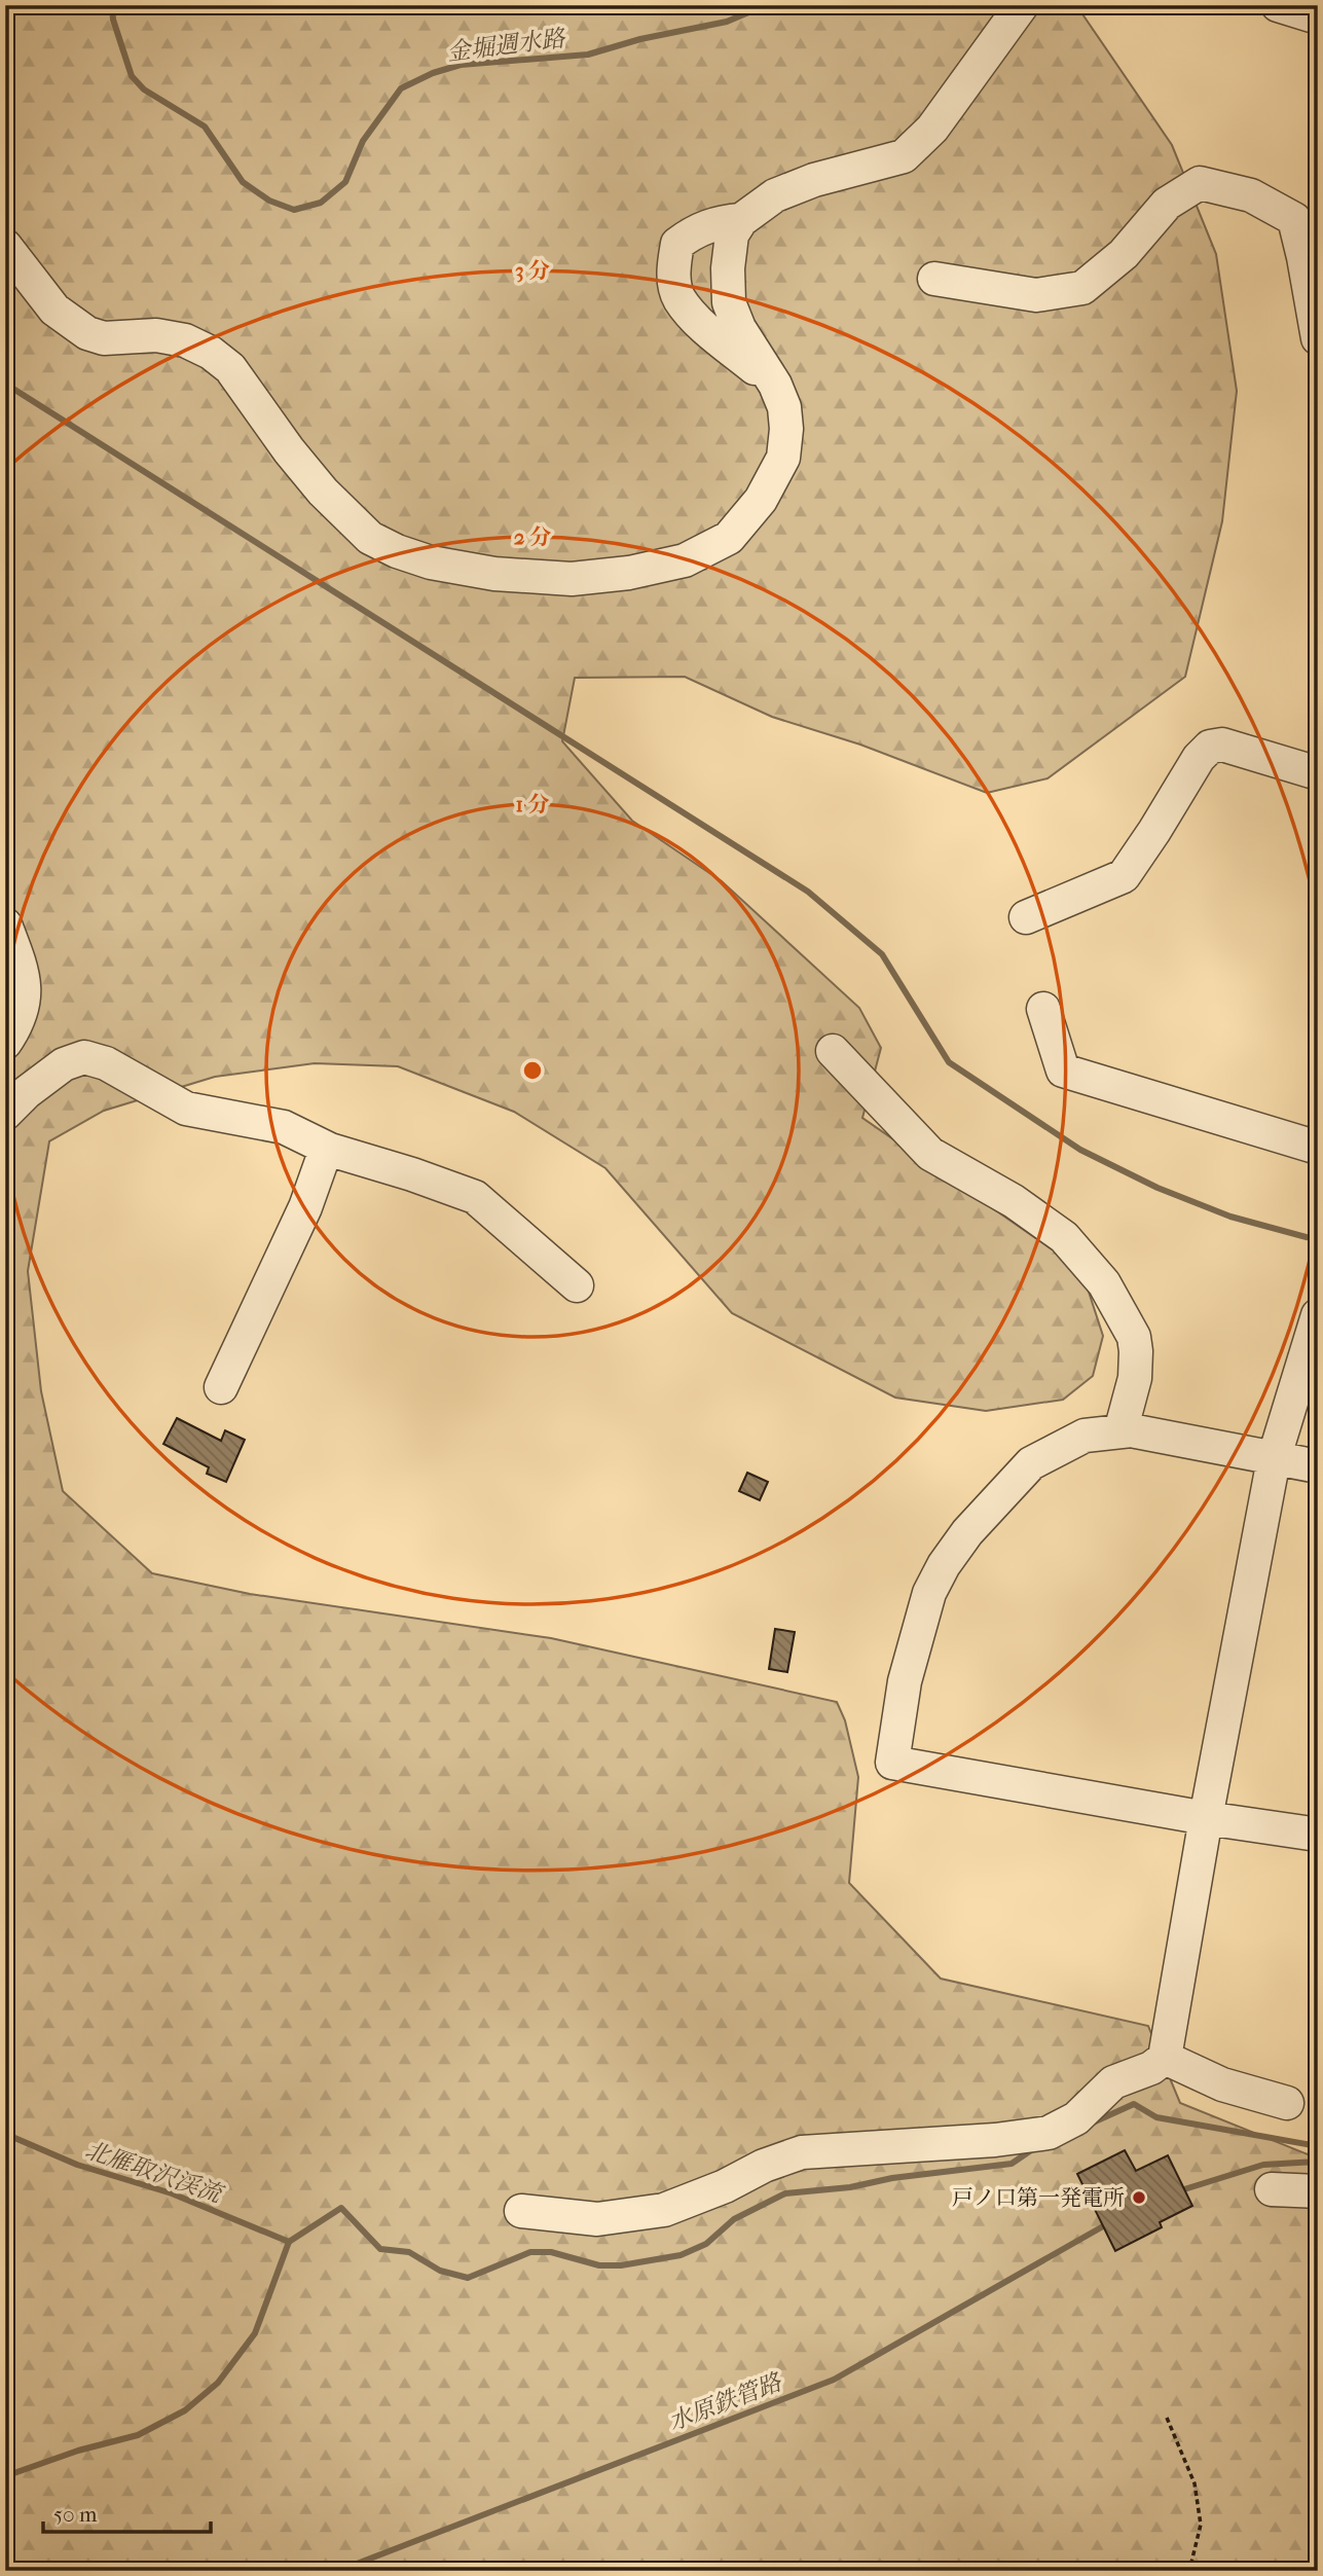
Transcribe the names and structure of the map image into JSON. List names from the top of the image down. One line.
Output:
{"water":["金堀週水路","北雁取沢渓流","水原鉄管路"],"places":["戸ノ口第一発電所"],"scale_bar":"50 m","rings":["3 分","2 分","1 分"]}
